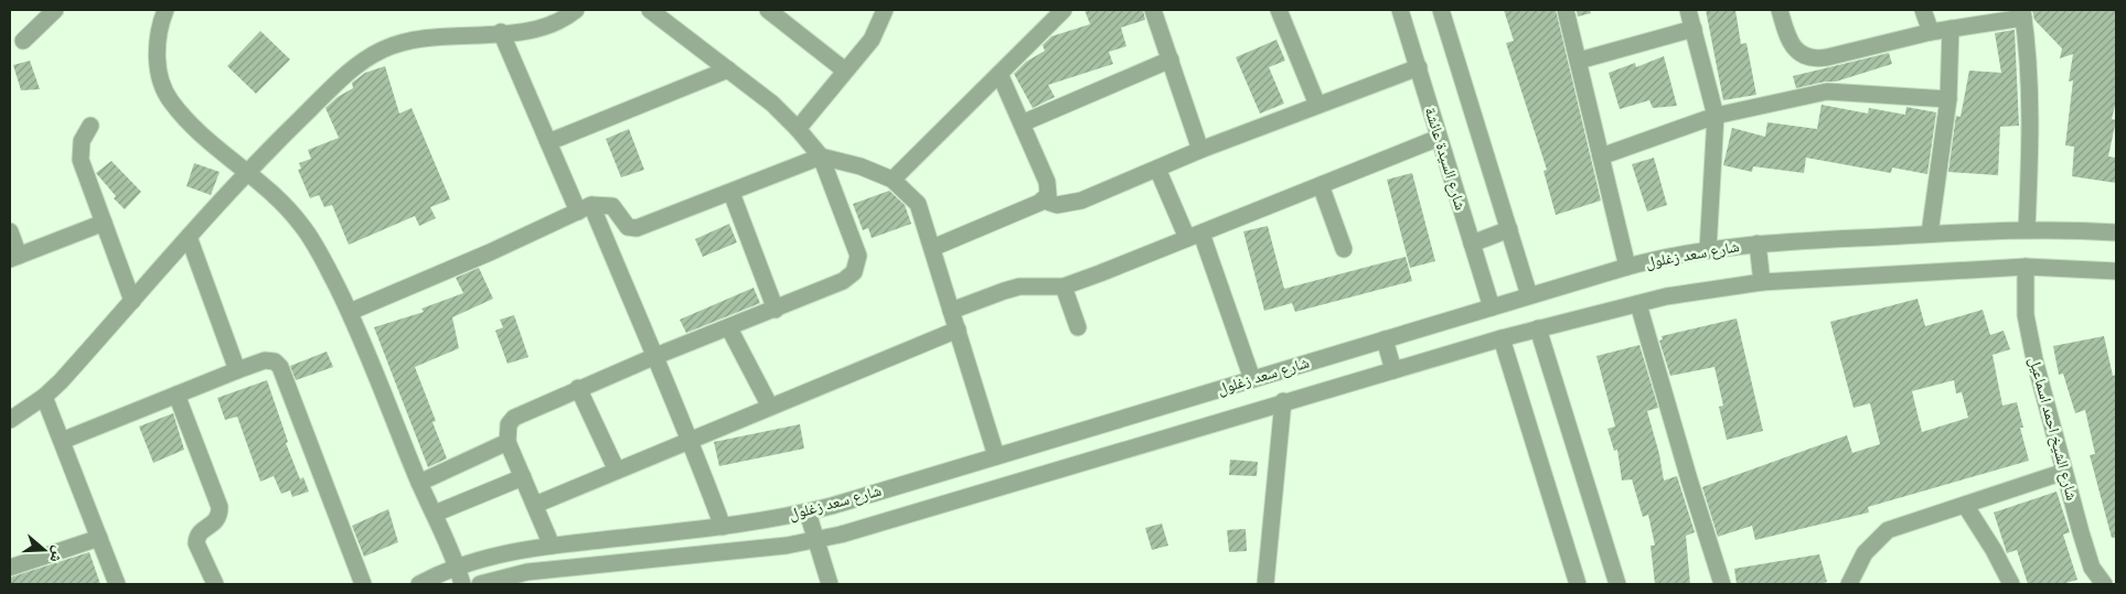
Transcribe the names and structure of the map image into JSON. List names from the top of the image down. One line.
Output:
{"streets":{"street":["شارع السيدة عائشة","شارع سعد زغلول","شارع الشيخ احمد اسماعيل"]},"crossings":[["شارع السيدة عائشة","شارع سعد زغلول"],["شارع سعد زغلول","شارع الشيخ احمد اسماعيل"]],"north":"right"}
